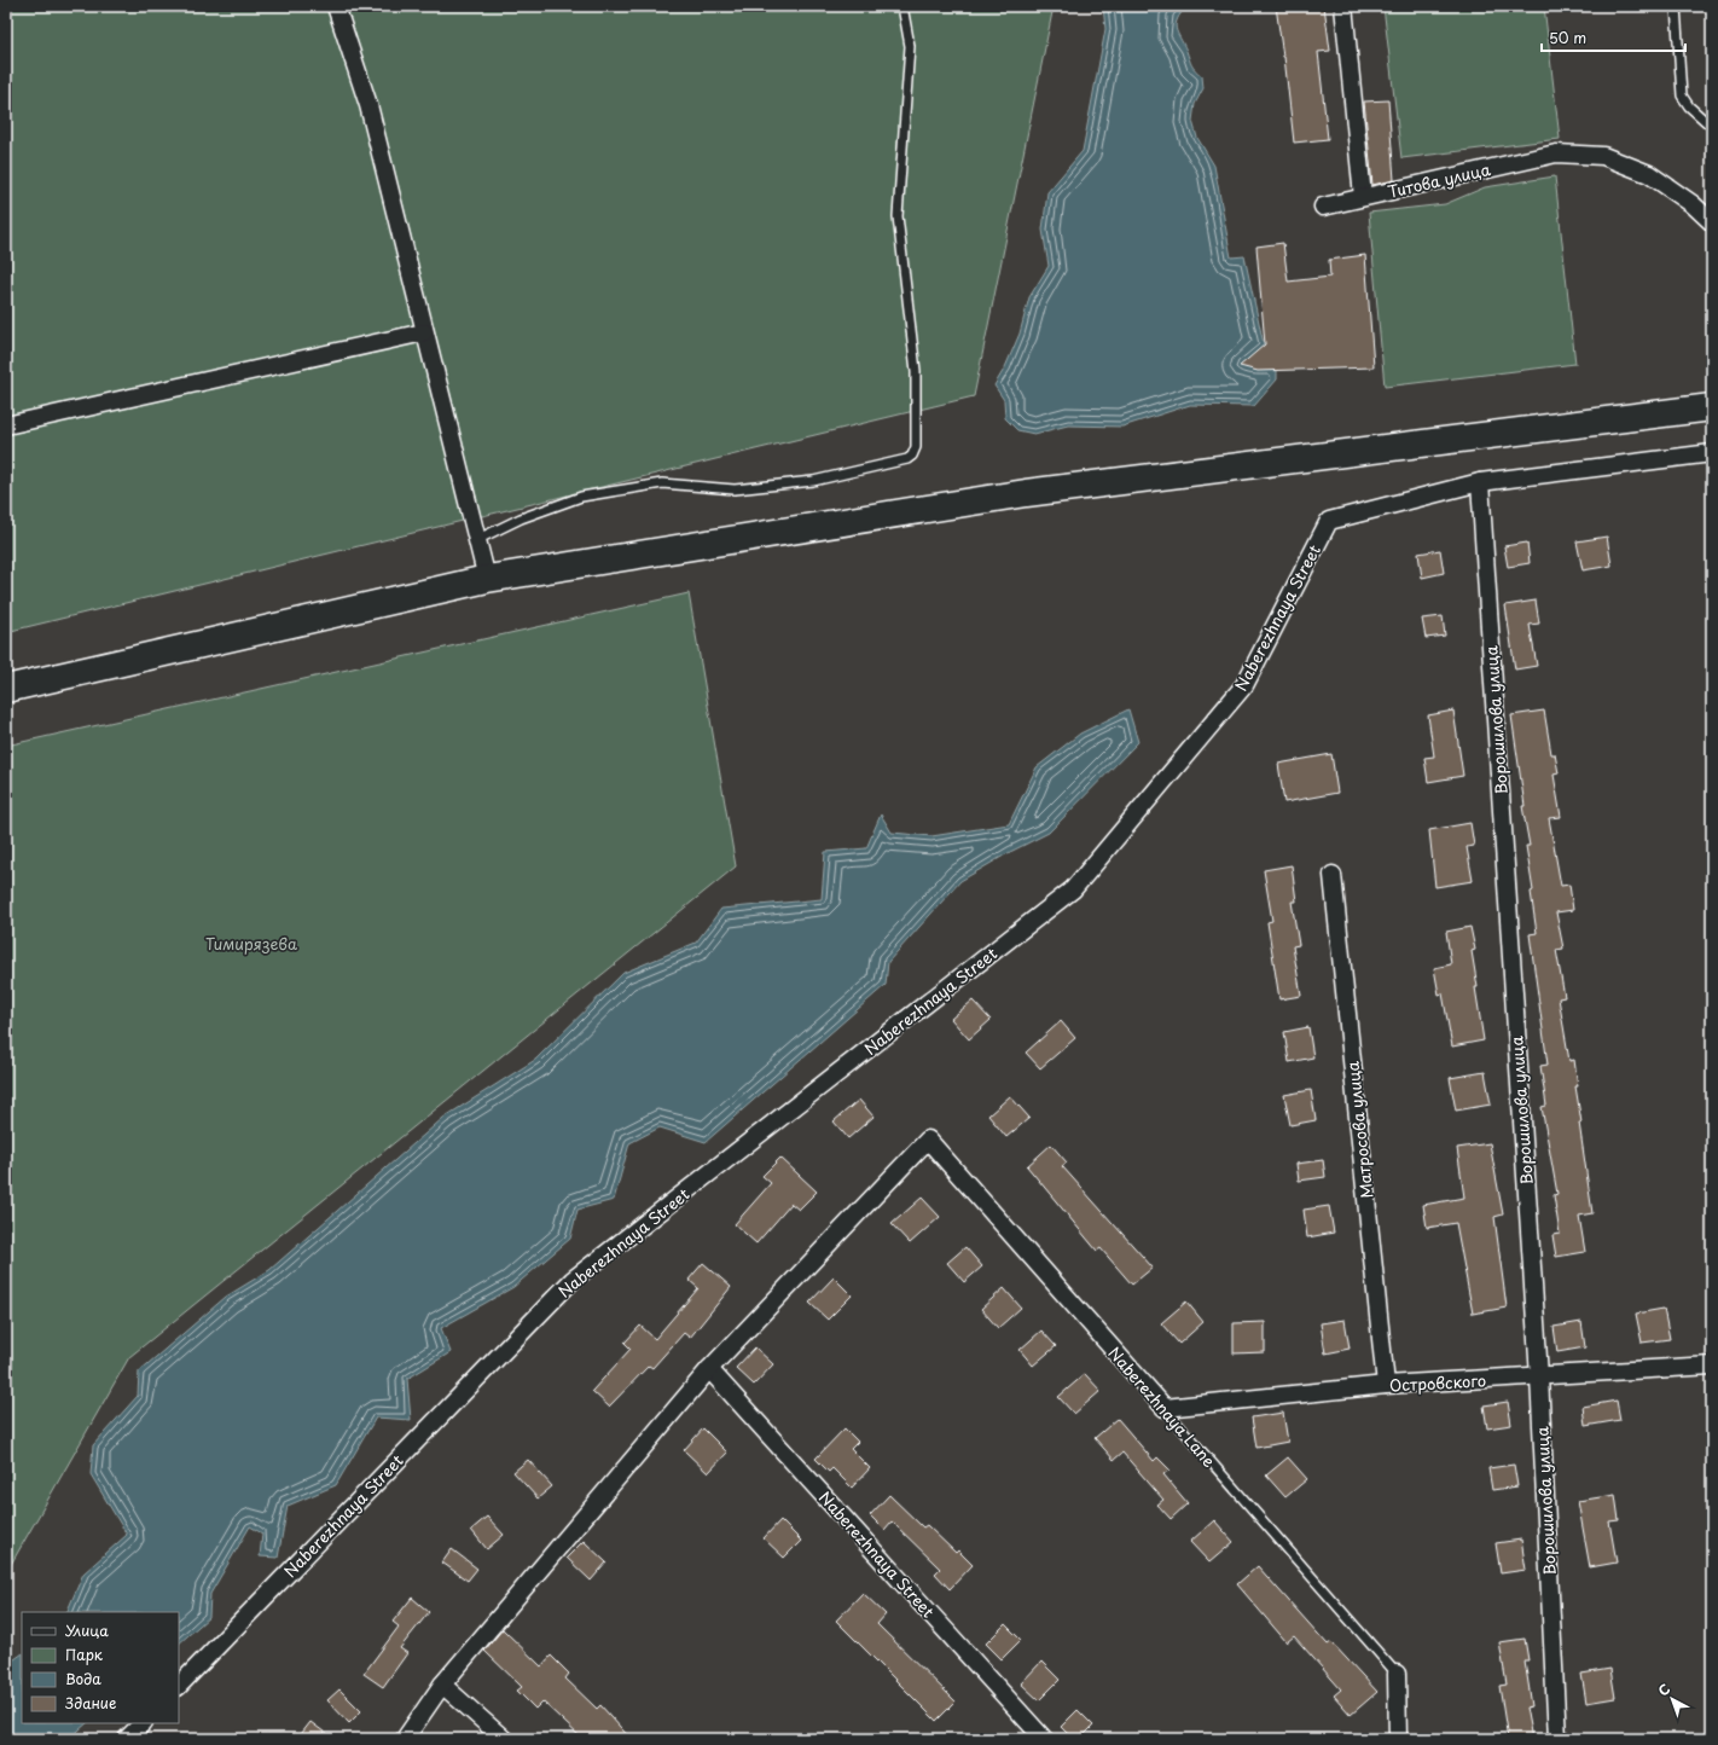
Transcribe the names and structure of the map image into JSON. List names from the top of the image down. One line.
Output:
{"streets":{"street":["Титова улица","Naberezhnaya Street","Ворошилова улица","Матросова улица","Островского","Naberezhnaya Lane"]},"crossings":[["Naberezhnaya Street","Ворошилова улица"],["Naberezhnaya Street","Naberezhnaya Lane"],["Ворошилова улица","Островского"],["Матросова улица","Островского"],["Островского","Naberezhnaya Lane"]],"parks":["Тимирязева"],"legend":["Улица","Парк","Вода","Здание"],"scale_bar":"50 m","north":"top left"}
